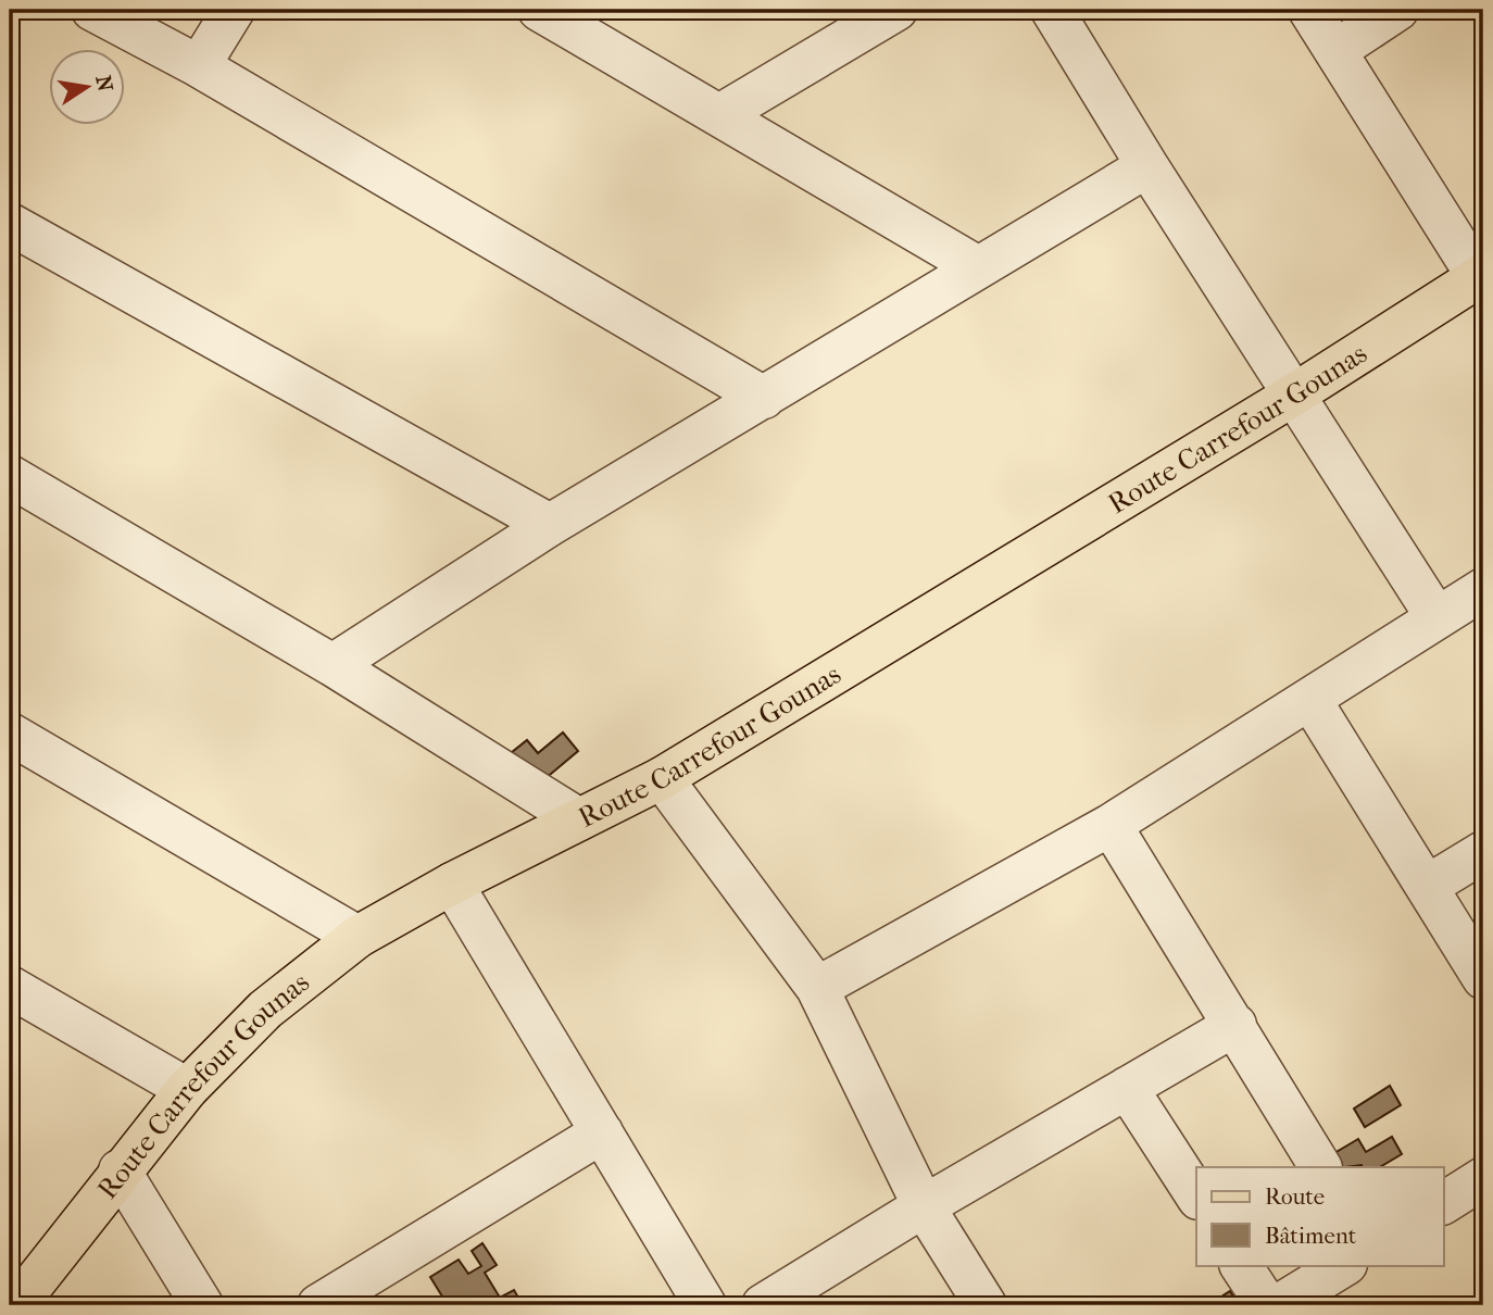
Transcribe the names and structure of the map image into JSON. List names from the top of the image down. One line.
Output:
{"streets":{"main road":["Route Carrefour Gounas"]},"legend":["Route","Bâtiment"],"north":"right"}
